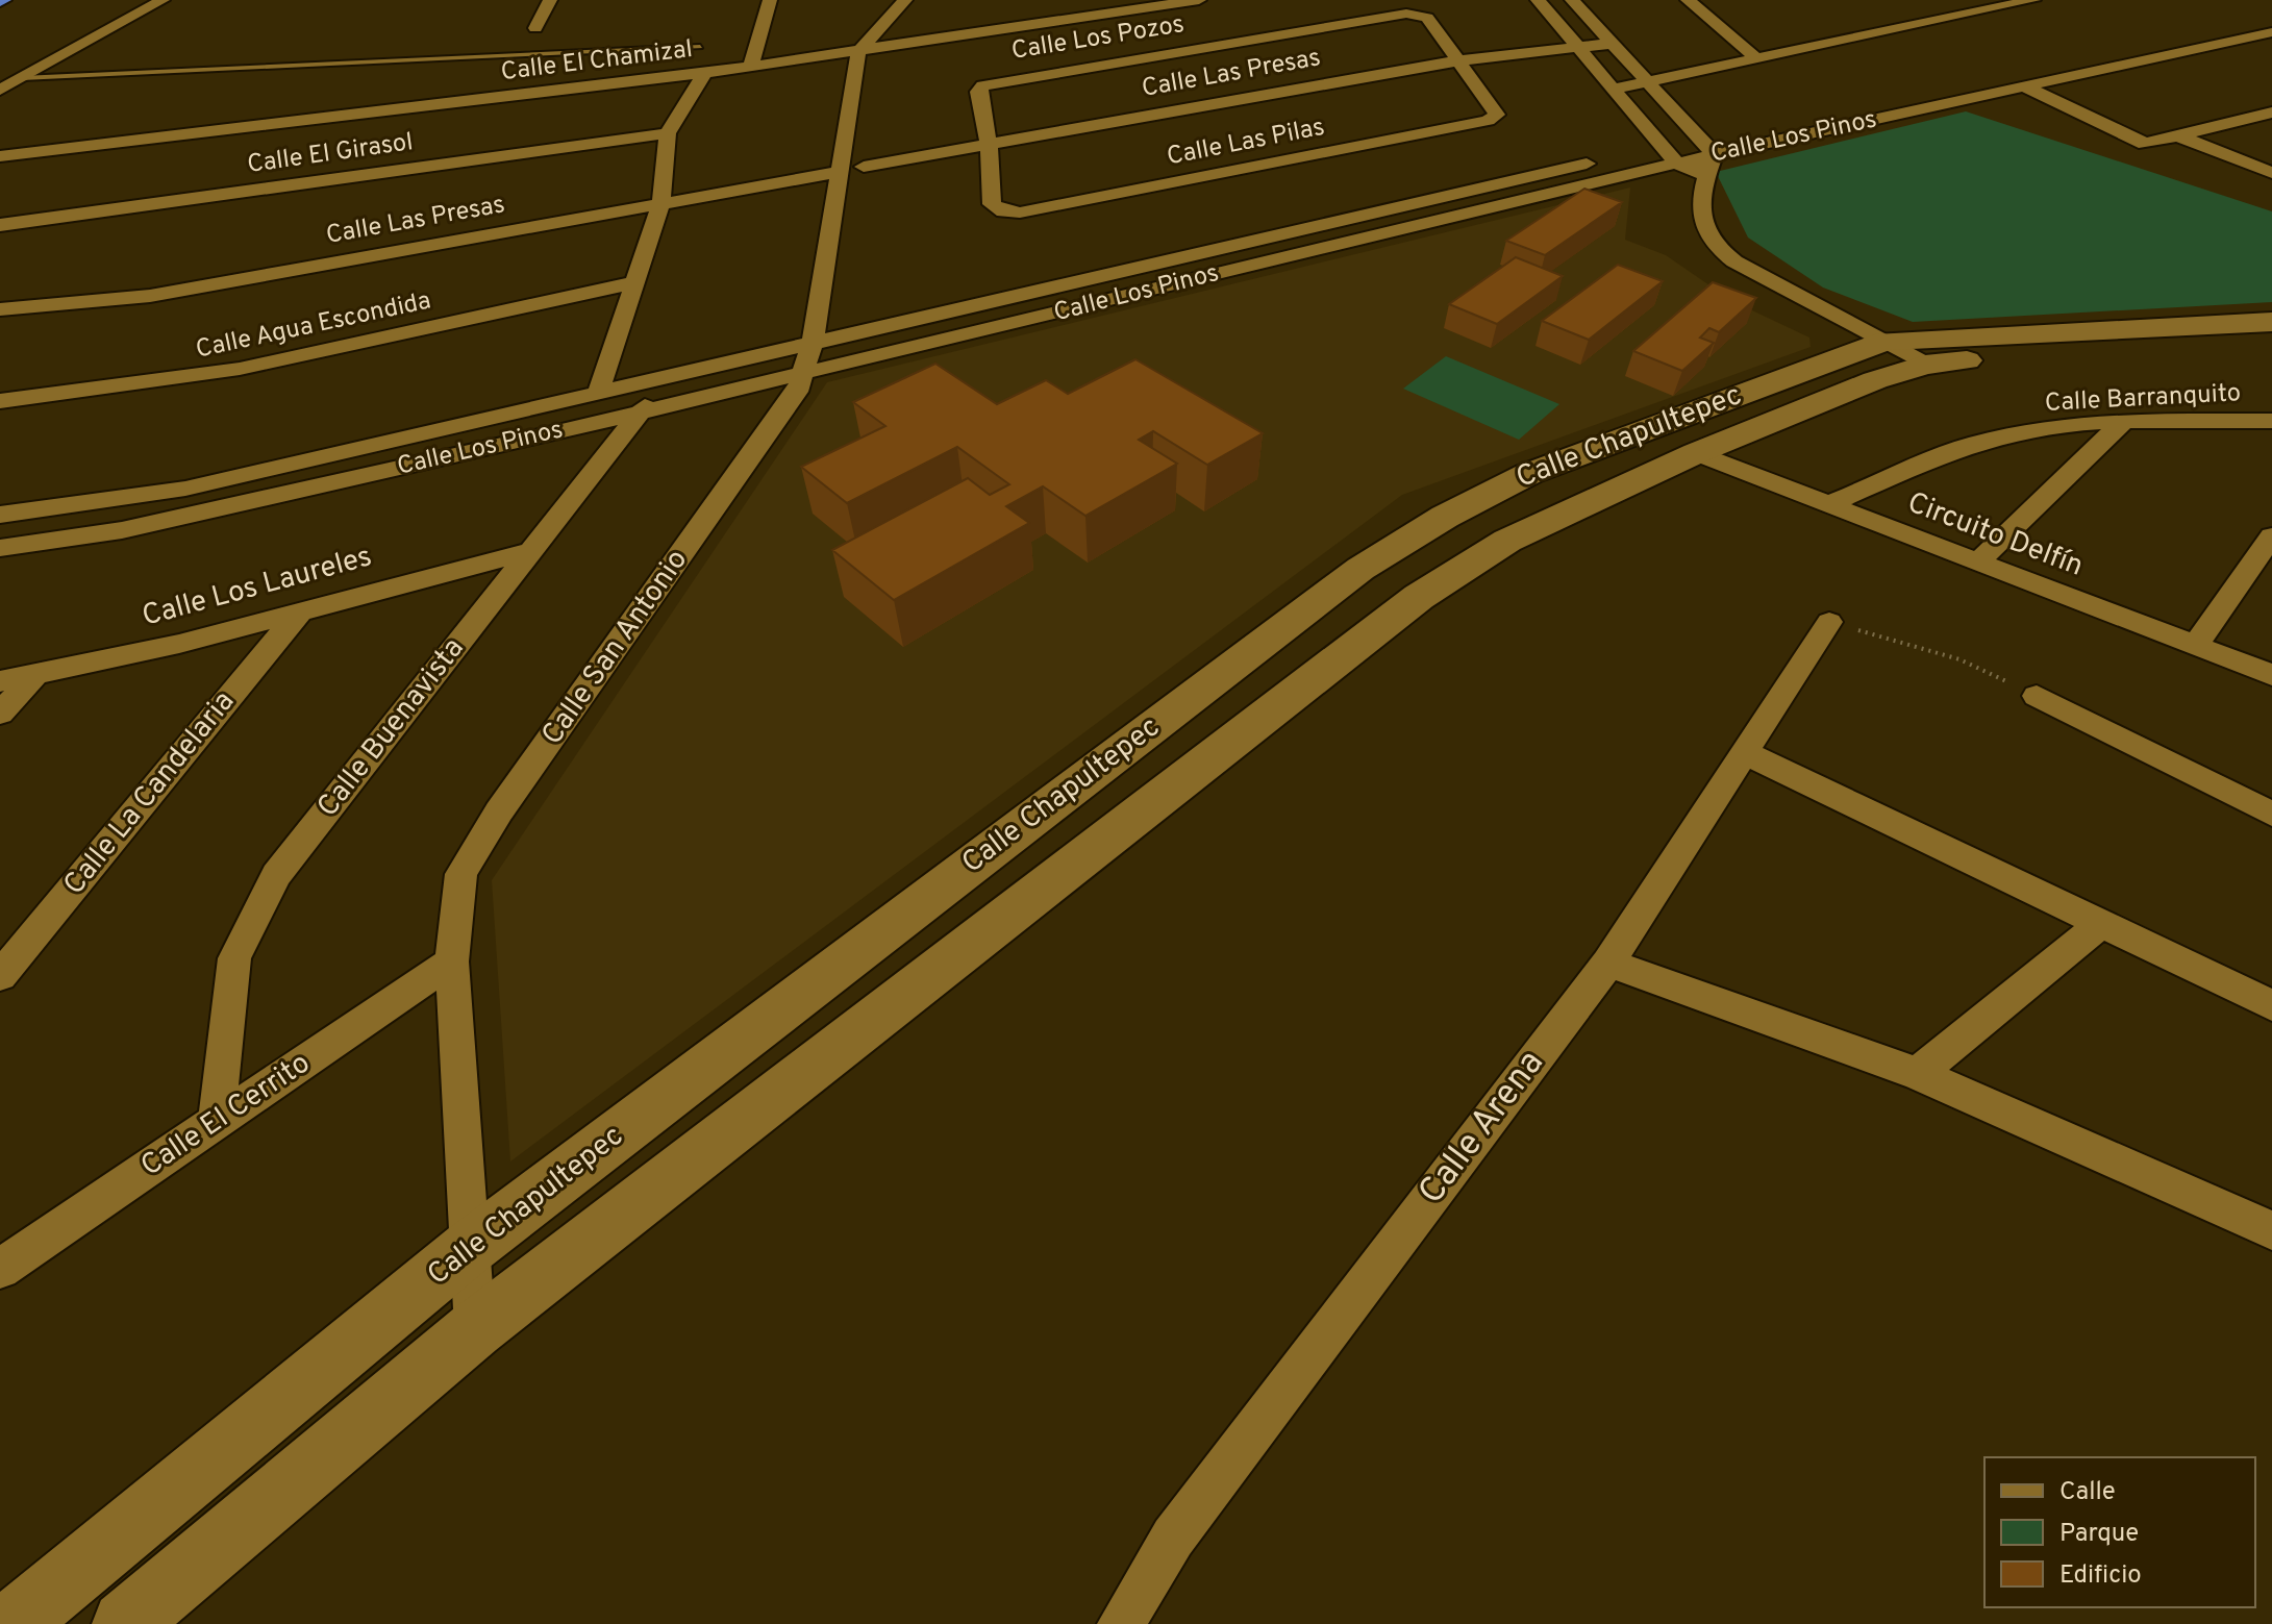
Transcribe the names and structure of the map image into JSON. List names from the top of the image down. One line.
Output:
{"streets":{"street":["Calle Los Pozos","Calle El Chamizal","Calle Las Presas","Calle Los Pinos","Calle Las Pilas","Calle El Girasol","Calle Agua Escondida","Calle Barranquito","Calle Chapultepec","Circuito Delfín","Calle Los Laureles","Calle San Antonio","Calle Buenavista","Calle La Candelaria","Calle El Cerrito","Calle Arena"]},"crossings":[["Calle Los Pozos","Calle Las Presas"],["Calle Los Pozos","Calle Las Pilas"],["Calle El Chamizal","Calle San Antonio"],["Calle Las Presas","Calle Las Pilas"],["Calle Las Presas","Calle San Antonio"],["Calle Los Pinos","Calle San Antonio"],["Calle Los Pinos","Calle Buenavista"],["Calle Barranquito","Circuito Delfín"],["Calle Chapultepec","Circuito Delfín"],["Calle Chapultepec","Calle San Antonio"],["Calle Los Laureles","Calle Buenavista"],["Calle Los Laureles","Calle La Candelaria"],["Calle San Antonio","Calle El Cerrito"],["Calle Buenavista","Calle El Cerrito"]],"legend":["Calle","Parque","Edificio"]}
